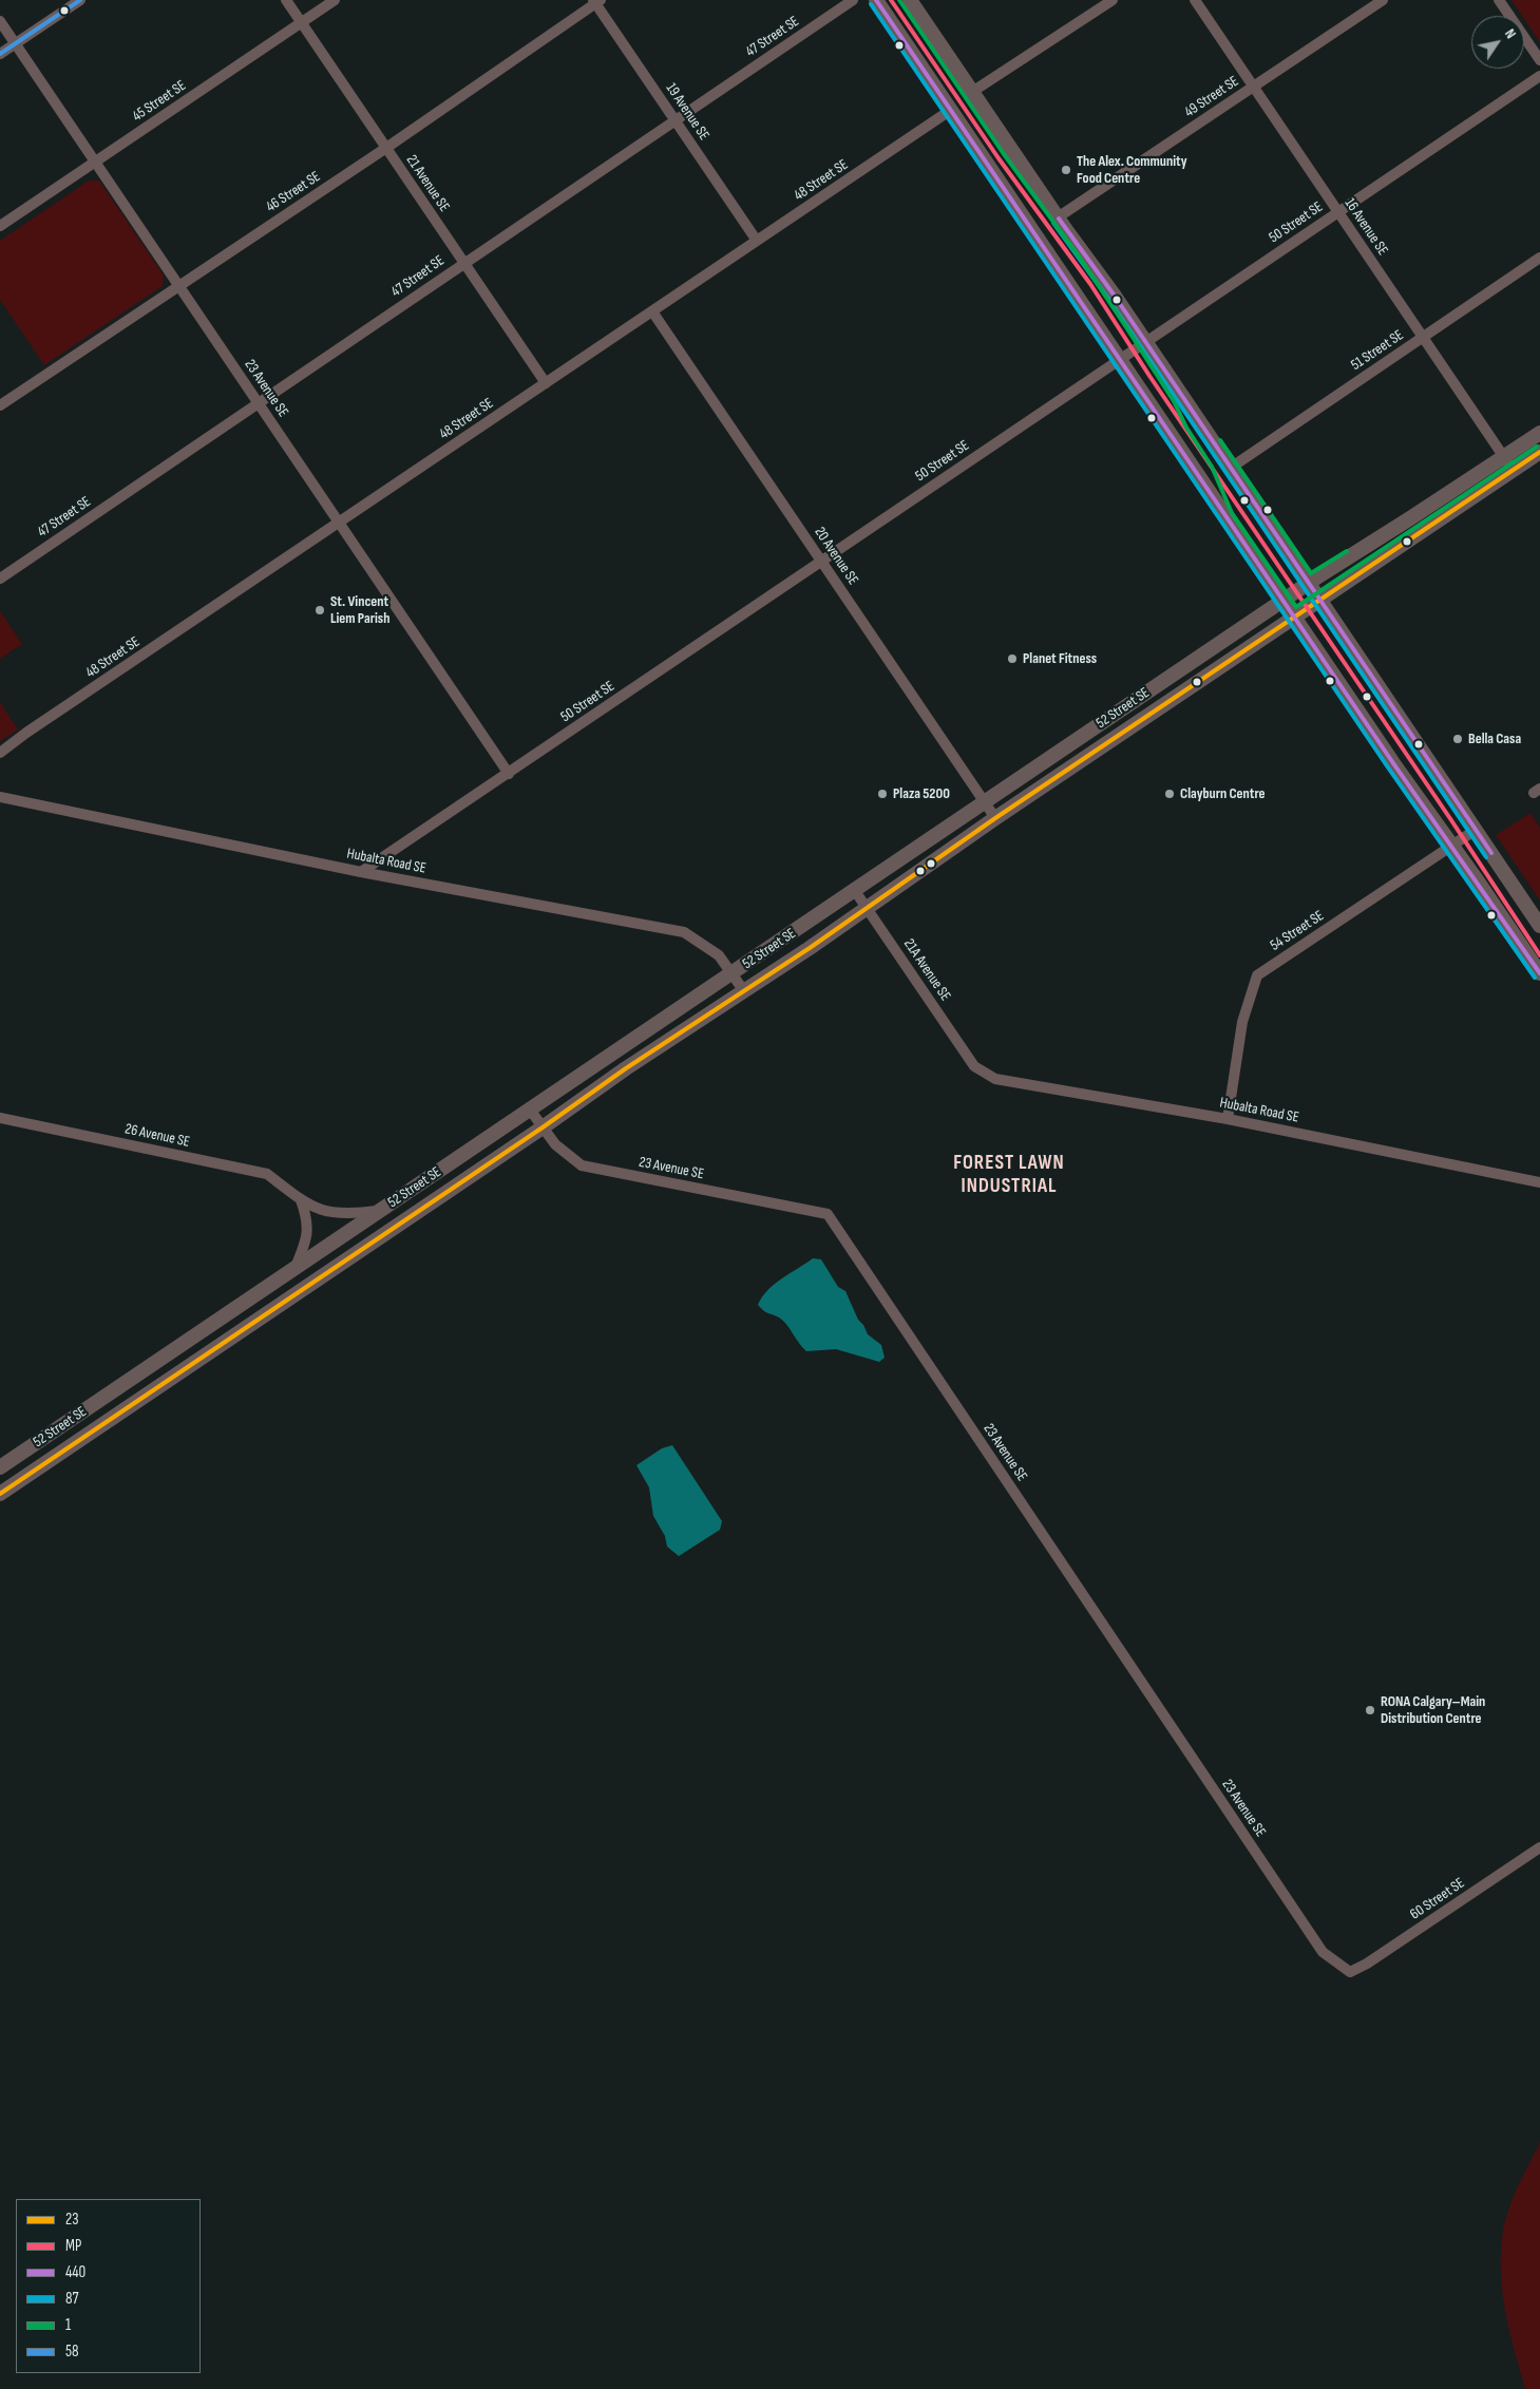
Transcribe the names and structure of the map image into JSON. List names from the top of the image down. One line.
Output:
{"streets":{"main road":["52 Street SE"],"street":["47 Street SE","49 Street SE","45 Street SE","19 Avenue SE","48 Street SE","21 Avenue SE","46 Street SE","50 Street SE","16 Avenue SE","51 Street SE","23 Avenue SE","20 Avenue SE","Hubalta Road SE","54 Street SE","21A Avenue SE","26 Avenue SE","60 Street SE"]},"crossings":[["47 Street SE","19 Avenue SE"],["47 Street SE","21 Avenue SE"],["47 Street SE","23 Avenue SE"],["49 Street SE","16 Avenue SE"],["45 Street SE","21 Avenue SE"],["45 Street SE","23 Avenue SE"],["19 Avenue SE","48 Street SE"],["19 Avenue SE","46 Street SE"],["48 Street SE","21 Avenue SE"],["48 Street SE","23 Avenue SE"],["48 Street SE","20 Avenue SE"],["21 Avenue SE","46 Street SE"],["46 Street SE","23 Avenue SE"],["50 Street SE","16 Avenue SE"],["50 Street SE","23 Avenue SE"],["50 Street SE","20 Avenue SE"],["50 Street SE","Hubalta Road SE"],["16 Avenue SE","51 Street SE"],["16 Avenue SE","52 Street SE"],["23 Avenue SE","52 Street SE"],["23 Avenue SE","60 Street SE"],["20 Avenue SE","52 Street SE"],["52 Street SE","Hubalta Road SE"],["52 Street SE","21A Avenue SE"],["52 Street SE","26 Avenue SE"],["Hubalta Road SE","54 Street SE"],["Hubalta Road SE","21A Avenue SE"]],"districts":["FOREST LAWN INDUSTRIAL"],"places":["The Alex. Community Food Centre","St. Vincent Liem Parish","Planet Fitness","Bella Casa","Plaza 5200","Clayburn Centre","RONA Calgary–Main Distribution Centre"],"lines":["transit line MP","transit line 440","transit line 1","transit line 58","transit line 87","transit line 23"],"legend":["23","MP","440","87","1","58"],"north":"top right"}
